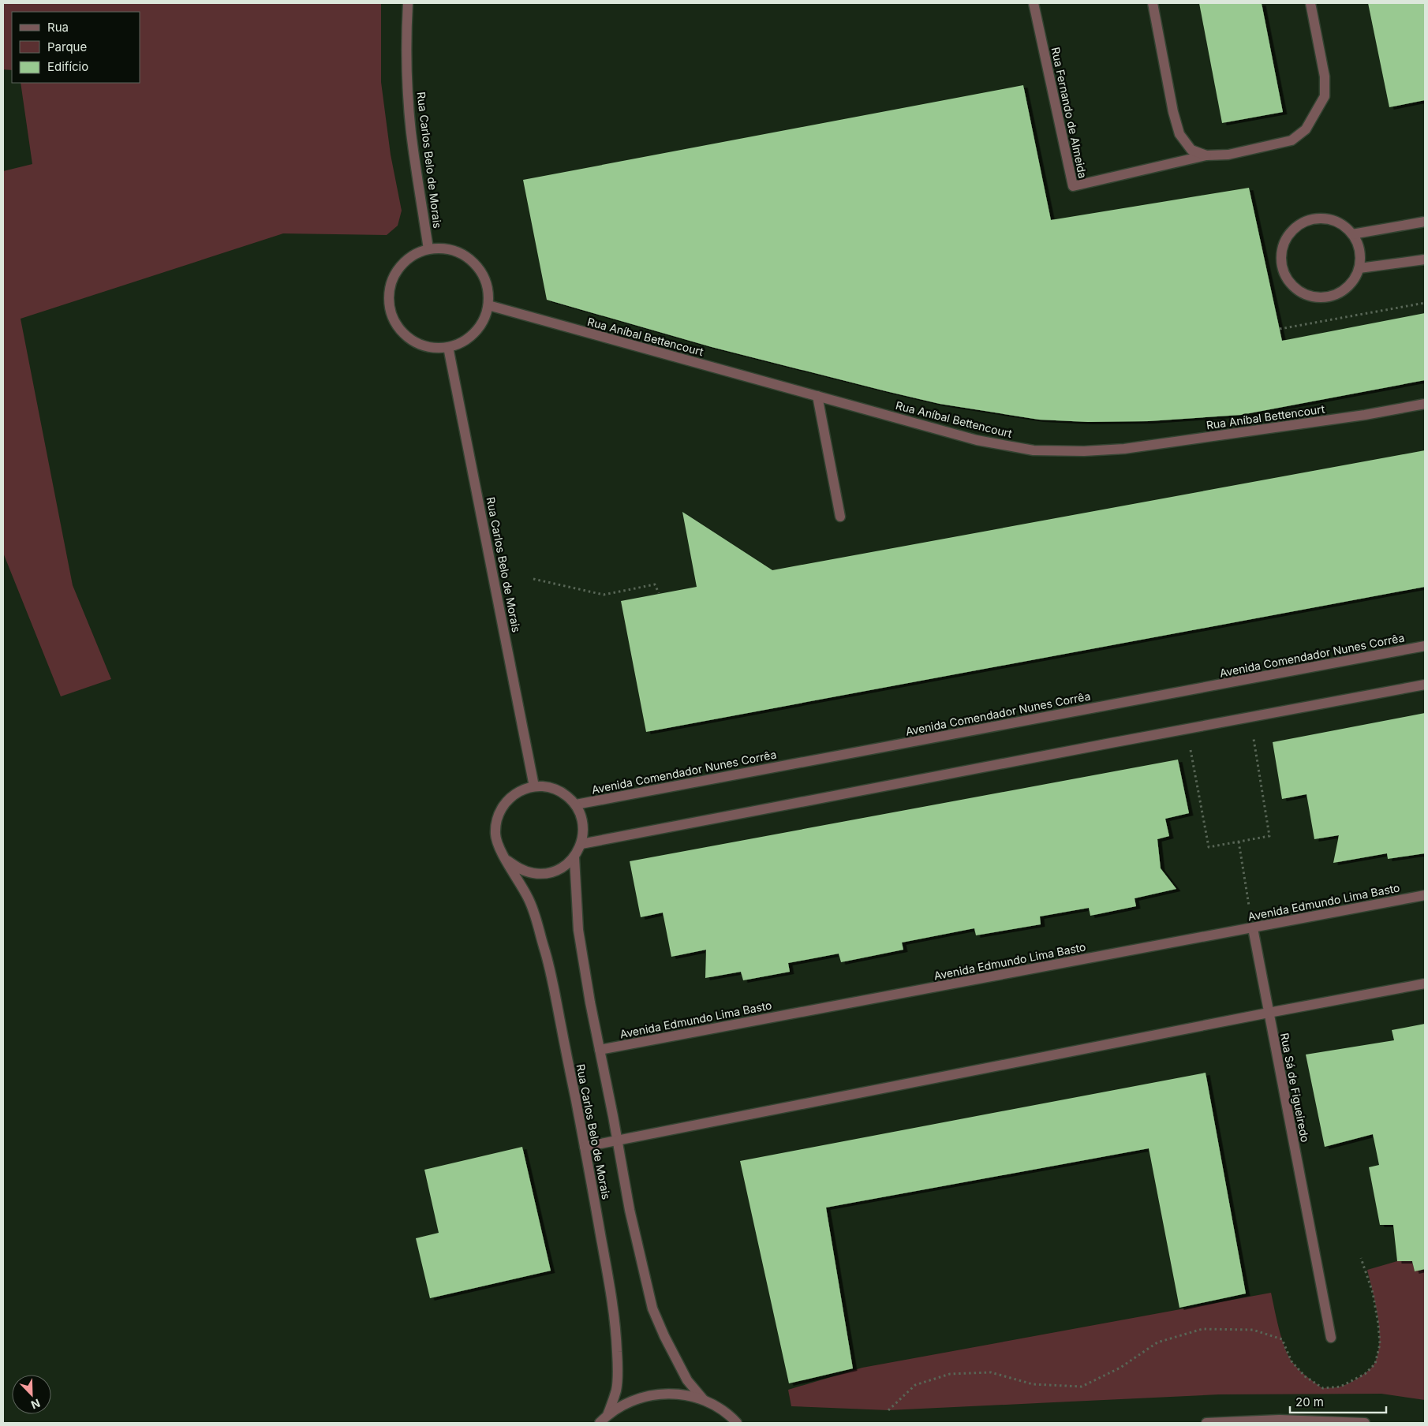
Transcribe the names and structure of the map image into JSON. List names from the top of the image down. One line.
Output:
{"streets":{"street":["Rua Fernando de Almeida","Rua Carlos Belo de Morais","Rua Aníbal Bettencourt","Avenida Comendador Nunes Corrêa","Avenida Edmundo Lima Basto","Rua Sá de Figueiredo"]},"crossings":[["Rua Carlos Belo de Morais","Rua Aníbal Bettencourt"],["Rua Carlos Belo de Morais","Avenida Comendador Nunes Corrêa"],["Rua Carlos Belo de Morais","Avenida Edmundo Lima Basto"],["Avenida Edmundo Lima Basto","Rua Sá de Figueiredo"]],"legend":["Rua","Parque","Edifício"],"scale_bar":"20 m","north":"bottom right"}
